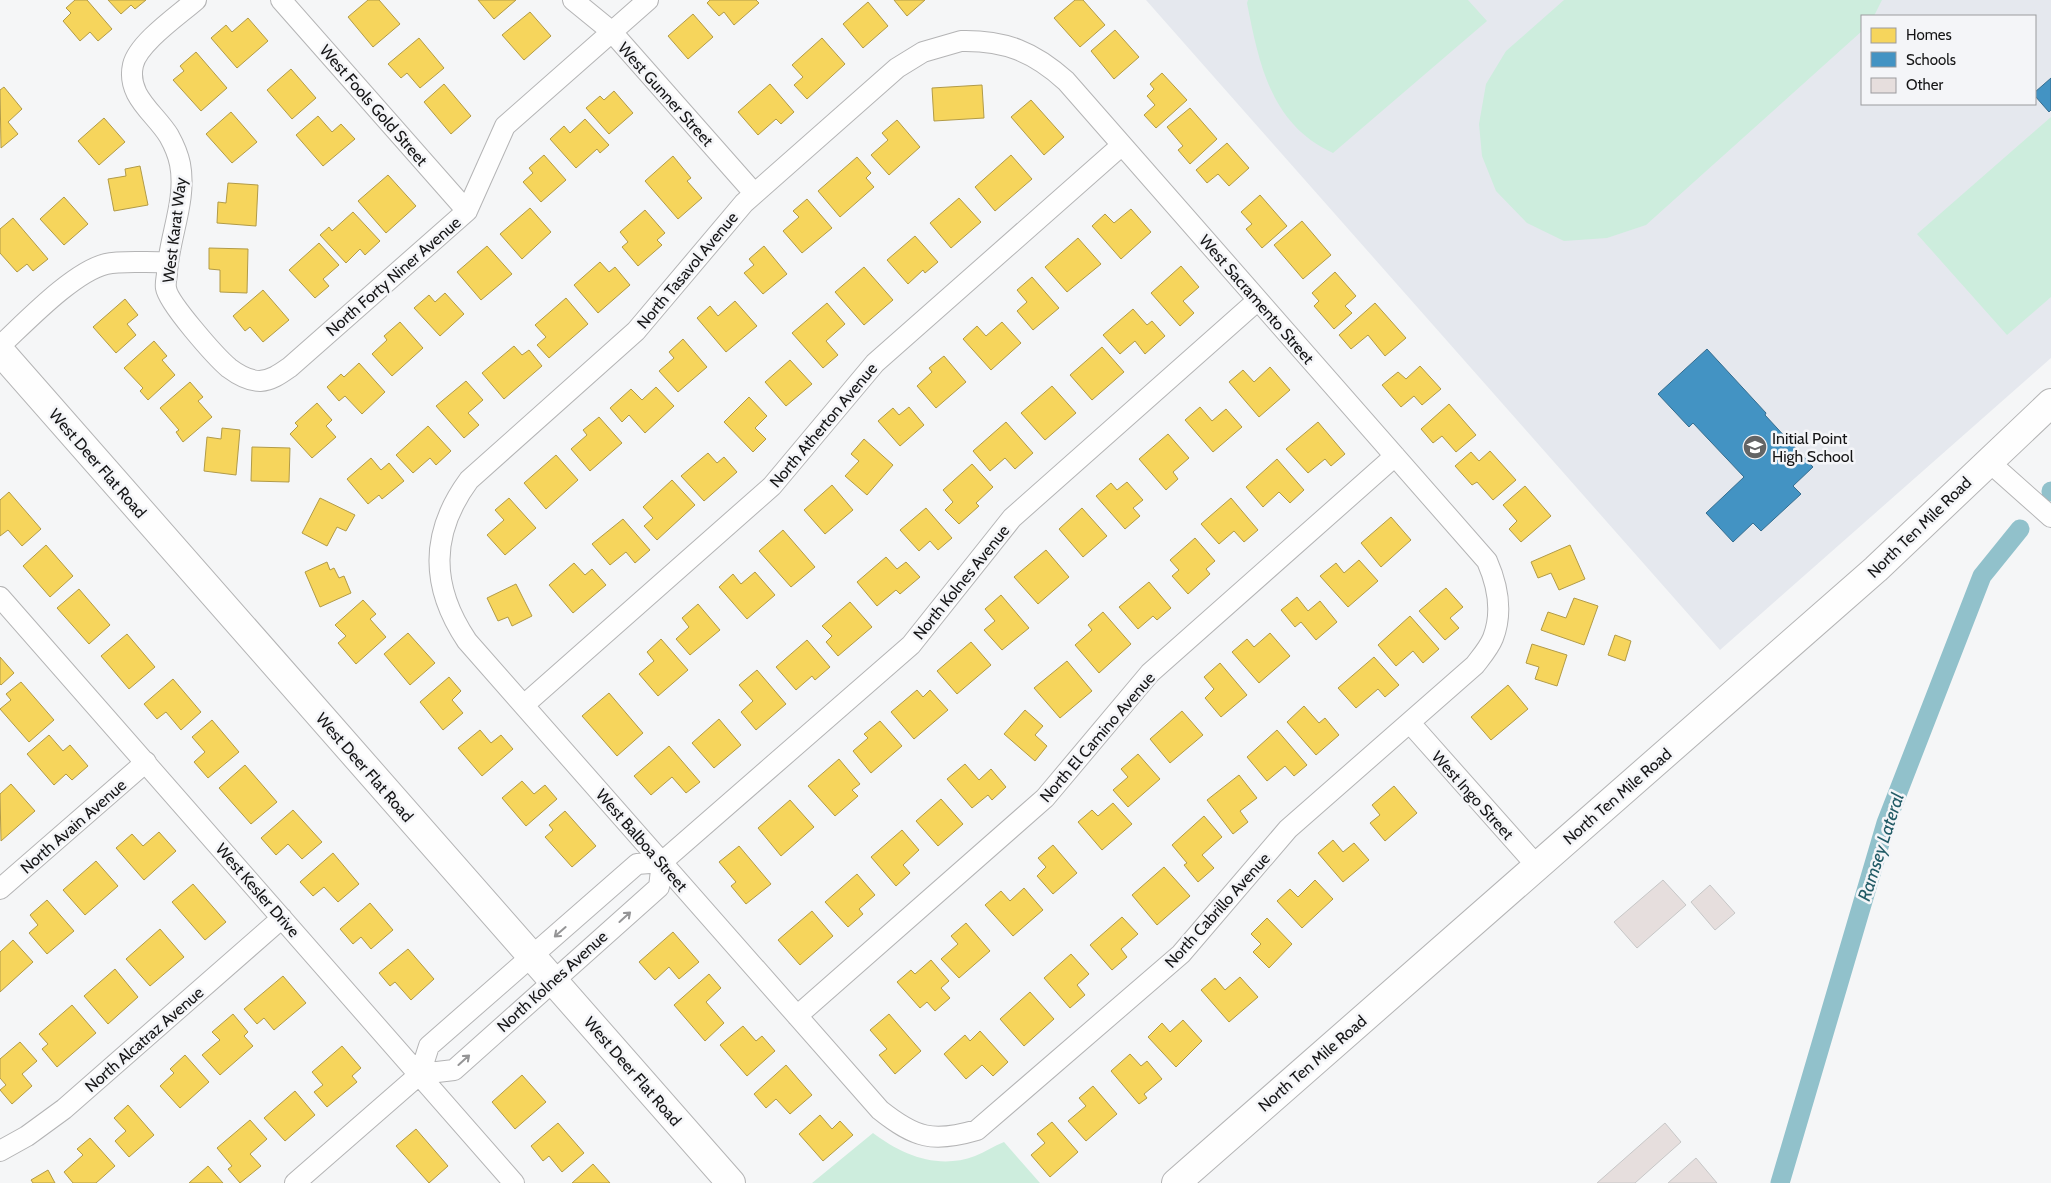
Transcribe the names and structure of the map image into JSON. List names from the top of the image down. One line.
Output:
{"streets":{"main road":["West Deer Flat Road","North Ten Mile Road"],"street":["West Gunner Street","West Fools Gold Street","West Karat Way","North Tasavol Avenue","North Forty Niner Avenue","West Sacramento Street","North Atherton Avenue","North Kolnes Avenue","North El Camino Avenue","West Ingo Street","North Avain Avenue","West Balboa Street","West Kesler Drive","North Cabrillo Avenue","North Alcatraz Avenue"]},"crossings":[["West Gunner Street","North Tasavol Avenue"],["West Gunner Street","North Forty Niner Avenue"],["West Fools Gold Street","North Forty Niner Avenue"],["West Karat Way","North Forty Niner Avenue"],["North Tasavol Avenue","West Sacramento Street"],["North Tasavol Avenue","West Balboa Street"],["West Sacramento Street","North Atherton Avenue"],["West Sacramento Street","North Kolnes Avenue"],["West Sacramento Street","North El Camino Avenue"],["West Sacramento Street","North Cabrillo Avenue"],["North Atherton Avenue","West Balboa Street"],["West Deer Flat Road","North Kolnes Avenue"],["North Ten Mile Road","West Ingo Street"],["North Kolnes Avenue","West Balboa Street"],["North Kolnes Avenue","West Kesler Drive"],["North El Camino Avenue","West Balboa Street"],["West Ingo Street","North Cabrillo Avenue"],["North Avain Avenue","West Kesler Drive"],["West Balboa Street","North Cabrillo Avenue"],["West Kesler Drive","North Alcatraz Avenue"]],"water":["Ramsey Lateral"],"places":{"school or university":["Initial Point High School"]},"legend":["Homes","Schools","Other"]}
